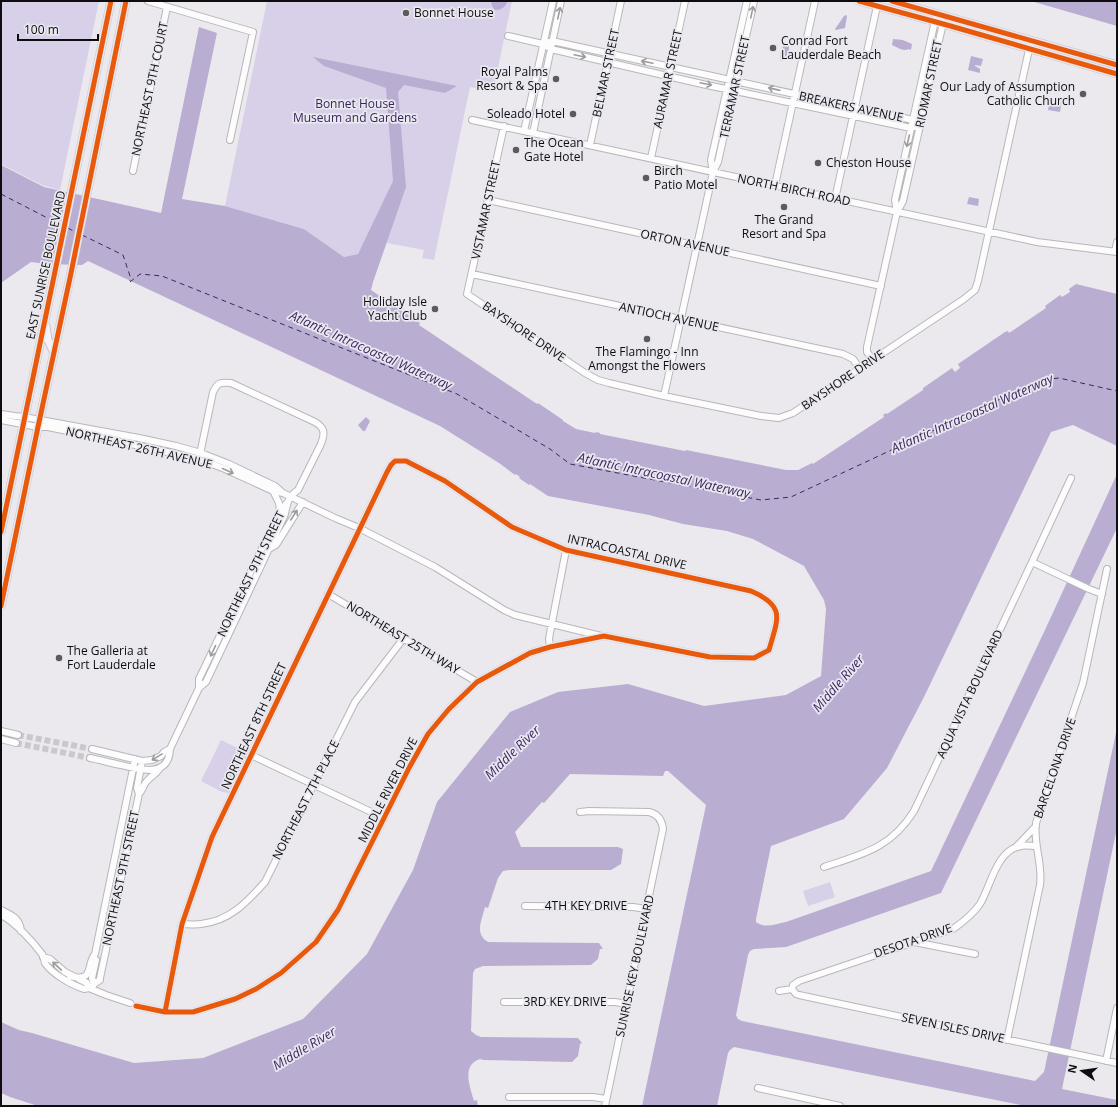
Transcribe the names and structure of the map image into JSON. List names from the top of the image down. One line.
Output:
{"streets":{"main road":["EAST SUNRISE BOULEVARD"],"street":["BELMAR STREET","AURAMAR STREET","RIOMAR STREET","TERRAMAR STREET","NORTHEAST 9TH COURT","BREAKERS AVENUE","NORTH BIRCH ROAD","VISTAMAR STREET","ORTON AVENUE","ANTIOCH AVENUE","BAYSHORE DRIVE","NORTHEAST 26TH AVENUE","INTRACOASTAL DRIVE","NORTHEAST 9TH STREET","NORTHEAST 25TH WAY","AQUA VISTA BOULEVARD","NORTHEAST 8TH STREET","BARCELONA DRIVE","MIDDLE RIVER DRIVE","NORTHEAST 7TH PLACE","4TH KEY DRIVE","DESOTA DRIVE","SUNRISE KEY BOULEVARD","3RD KEY DRIVE","SEVEN ISLES DRIVE"]},"crossings":[["BELMAR STREET","BREAKERS AVENUE"],["BELMAR STREET","NORTH BIRCH ROAD"],["AURAMAR STREET","BREAKERS AVENUE"],["AURAMAR STREET","NORTH BIRCH ROAD"],["RIOMAR STREET","BREAKERS AVENUE"],["RIOMAR STREET","NORTH BIRCH ROAD"],["RIOMAR STREET","ORTON AVENUE"],["RIOMAR STREET","BAYSHORE DRIVE"],["TERRAMAR STREET","BREAKERS AVENUE"],["TERRAMAR STREET","NORTH BIRCH ROAD"],["TERRAMAR STREET","ORTON AVENUE"],["TERRAMAR STREET","ANTIOCH AVENUE"],["TERRAMAR STREET","BAYSHORE DRIVE"],["NORTH BIRCH ROAD","VISTAMAR STREET"],["NORTH BIRCH ROAD","BAYSHORE DRIVE"],["VISTAMAR STREET","ORTON AVENUE"],["VISTAMAR STREET","ANTIOCH AVENUE"],["VISTAMAR STREET","BAYSHORE DRIVE"],["EAST SUNRISE BOULEVARD","NORTHEAST 26TH AVENUE"],["ANTIOCH AVENUE","BAYSHORE DRIVE"],["NORTHEAST 26TH AVENUE","NORTHEAST 9TH STREET"],["NORTHEAST 26TH AVENUE","NORTHEAST 8TH STREET"],["NORTHEAST 26TH AVENUE","MIDDLE RIVER DRIVE"],["INTRACOASTAL DRIVE","NORTHEAST 8TH STREET"],["INTRACOASTAL DRIVE","MIDDLE RIVER DRIVE"],["NORTHEAST 25TH WAY","NORTHEAST 8TH STREET"],["NORTHEAST 25TH WAY","MIDDLE RIVER DRIVE"],["NORTHEAST 25TH WAY","NORTHEAST 7TH PLACE"],["NORTHEAST 8TH STREET","MIDDLE RIVER DRIVE"],["NORTHEAST 8TH STREET","NORTHEAST 7TH PLACE"],["BARCELONA DRIVE","DESOTA DRIVE"],["BARCELONA DRIVE","SEVEN ISLES DRIVE"],["4TH KEY DRIVE","SUNRISE KEY BOULEVARD"],["DESOTA DRIVE","SEVEN ISLES DRIVE"],["SUNRISE KEY BOULEVARD","3RD KEY DRIVE"]],"water":["Atlantic Intracoastal Waterway","Middle River"],"parks":["Bonnet House Museum and Gardens"],"places":["Bonnet House","Conrad Fort Lauderdale Beach","Royal Palms Resort & Spa","Our Lady of Assumption Catholic Church","Soleado Hotel","The Ocean Gate Hotel","Cheston House","Birch Patio Motel","The Grand Resort and Spa","Holiday Isle Yacht Club","The Flamingo - Inn Amongst the Flowers","The Galleria at Fort Lauderdale"],"scale_bar":"100 m","north":"left"}
